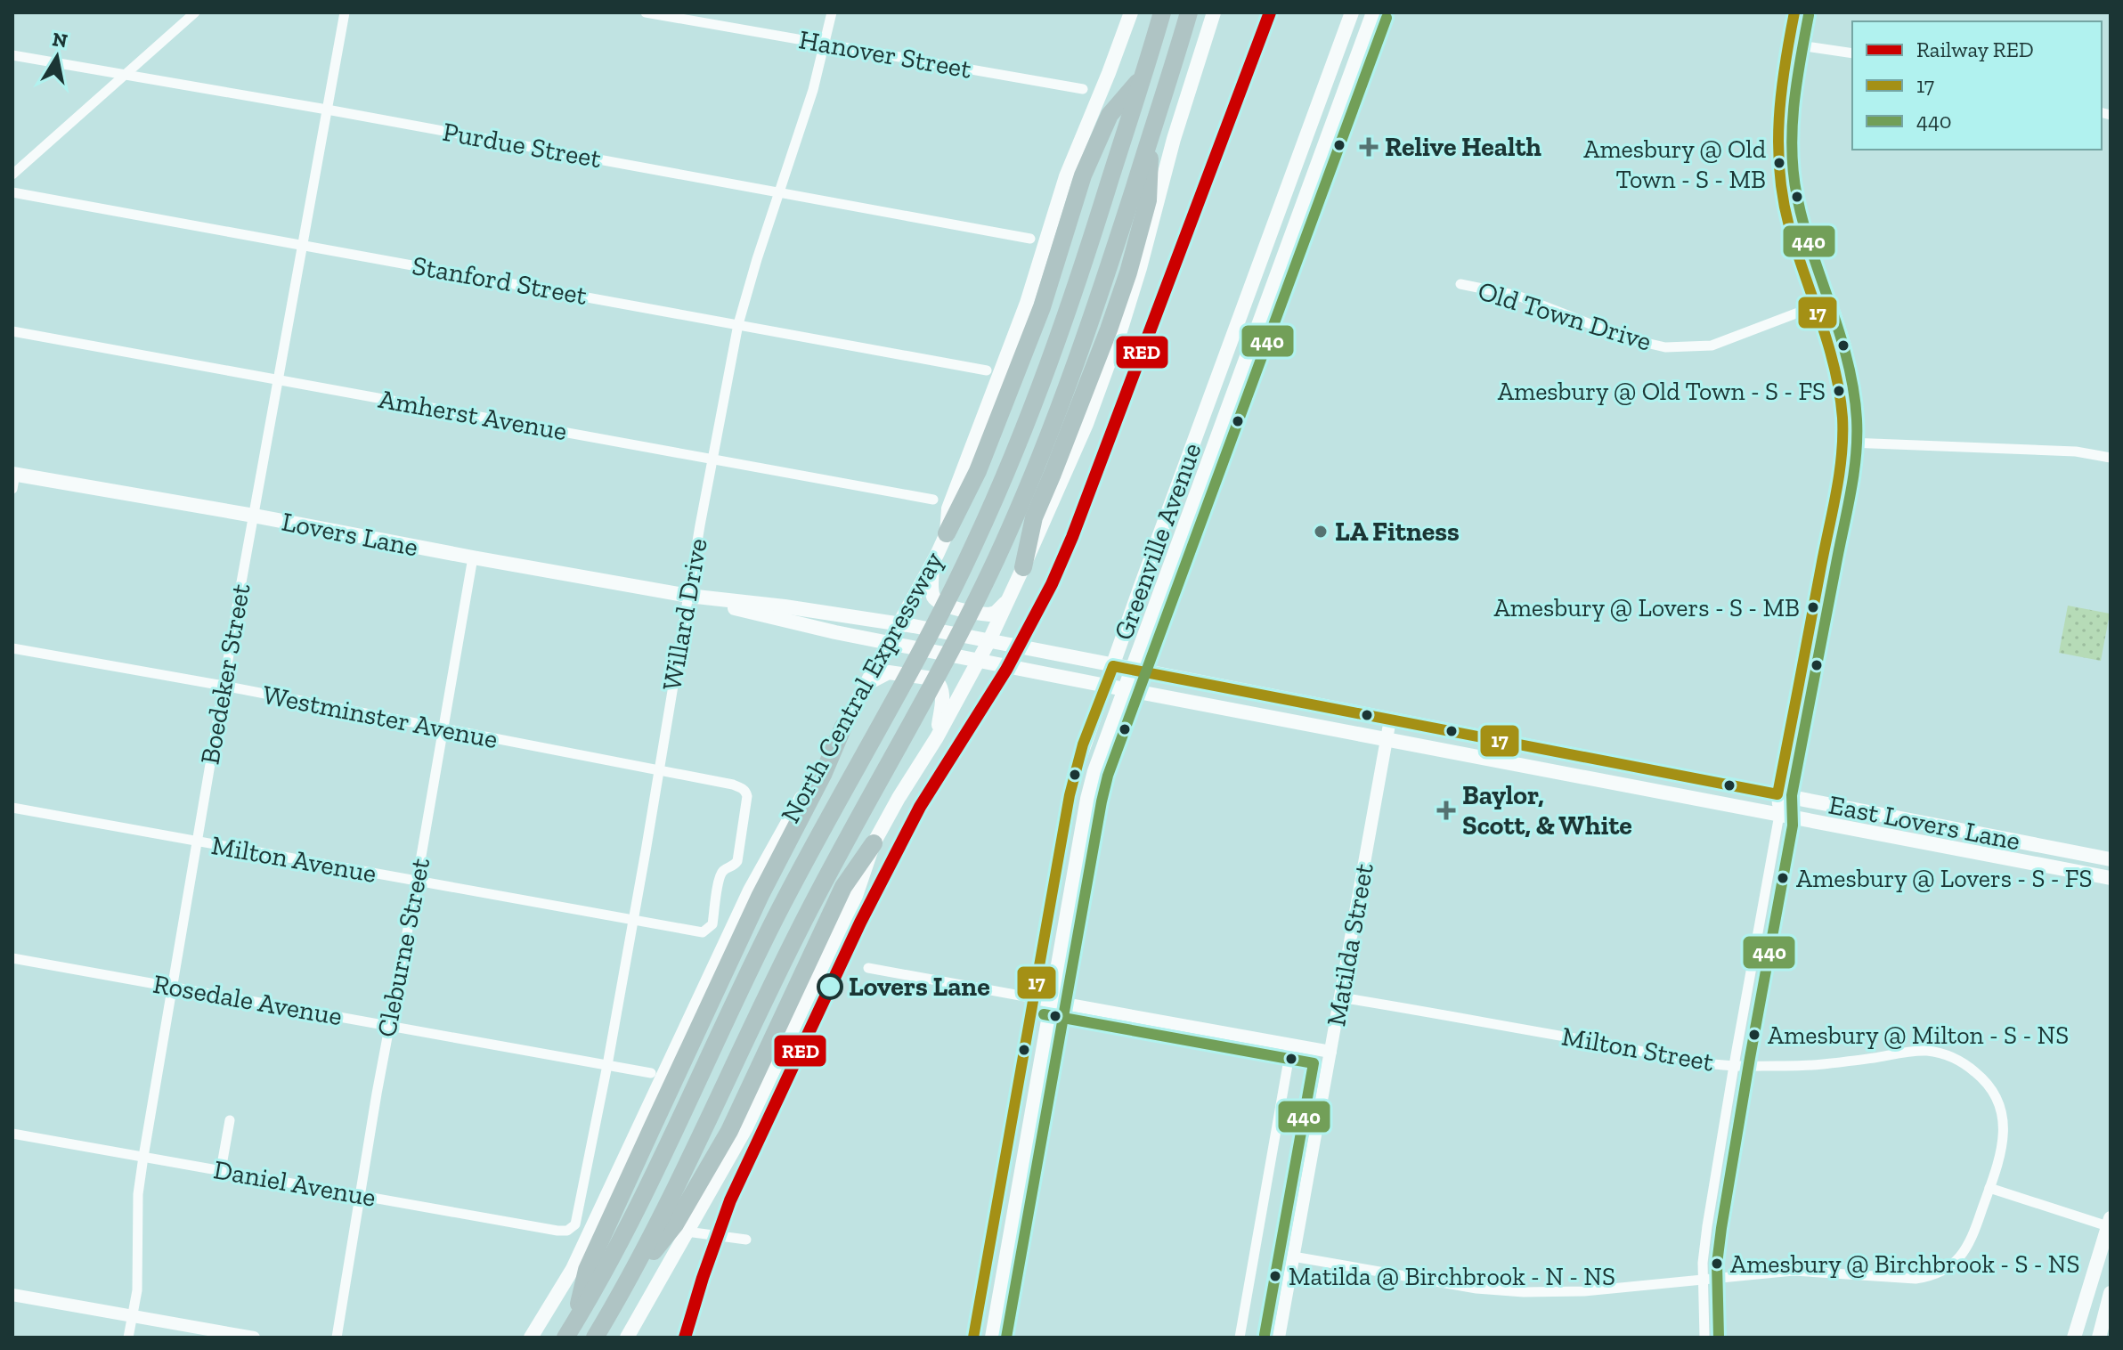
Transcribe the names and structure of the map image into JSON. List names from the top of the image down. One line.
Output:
{"streets":{"highway":["North Central Expressway"],"main road":["Lovers Lane","Greenville Avenue","East Lovers Lane"],"street":["Hanover Street","Purdue Street","Stanford Street","Old Town Drive","Amherst Avenue","Willard Drive","Boedeker Street","Westminster Avenue","Milton Avenue","Matilda Street","Cleburne Street","Rosedale Avenue","Milton Street","Daniel Avenue"]},"crossings":[["Hanover Street","Willard Drive"],["Purdue Street","Willard Drive"],["Purdue Street","Boedeker Street"],["Stanford Street","Willard Drive"],["Stanford Street","Boedeker Street"],["Amherst Avenue","Willard Drive"],["Amherst Avenue","Boedeker Street"],["Lovers Lane","Willard Drive"],["Lovers Lane","Boedeker Street"],["Lovers Lane","North Central Expressway"],["Lovers Lane","East Lovers Lane"],["Lovers Lane","Cleburne Street"],["Greenville Avenue","East Lovers Lane"],["Willard Drive","Westminster Avenue"],["Willard Drive","Milton Avenue"],["Willard Drive","Rosedale Avenue"],["Willard Drive","Daniel Avenue"],["Boedeker Street","Westminster Avenue"],["Boedeker Street","Milton Avenue"],["Boedeker Street","Rosedale Avenue"],["Boedeker Street","Daniel Avenue"],["North Central Expressway","East Lovers Lane"],["Westminster Avenue","Milton Avenue"],["Westminster Avenue","Cleburne Street"],["East Lovers Lane","Matilda Street"],["Milton Avenue","Cleburne Street"],["Matilda Street","Milton Street"],["Cleburne Street","Rosedale Avenue"],["Cleburne Street","Daniel Avenue"]],"places":{"health":["Relive Health","Baylor, Scott, & White"],"other":["Amesbury @ Old Town - S - MB","Amesbury @ Old Town - S - FS","LA Fitness","Amesbury @ Lovers - S - MB","Amesbury @ Lovers - S - FS","Lovers Lane","Amesbury @ Milton - S - NS","Amesbury @ Birchbrook - S - NS","Matilda @ Birchbrook - N - NS"]},"lines":["rail line RED","transit line 17","transit line 440"],"legend":["Railway RED","17","440"],"north":"top"}
